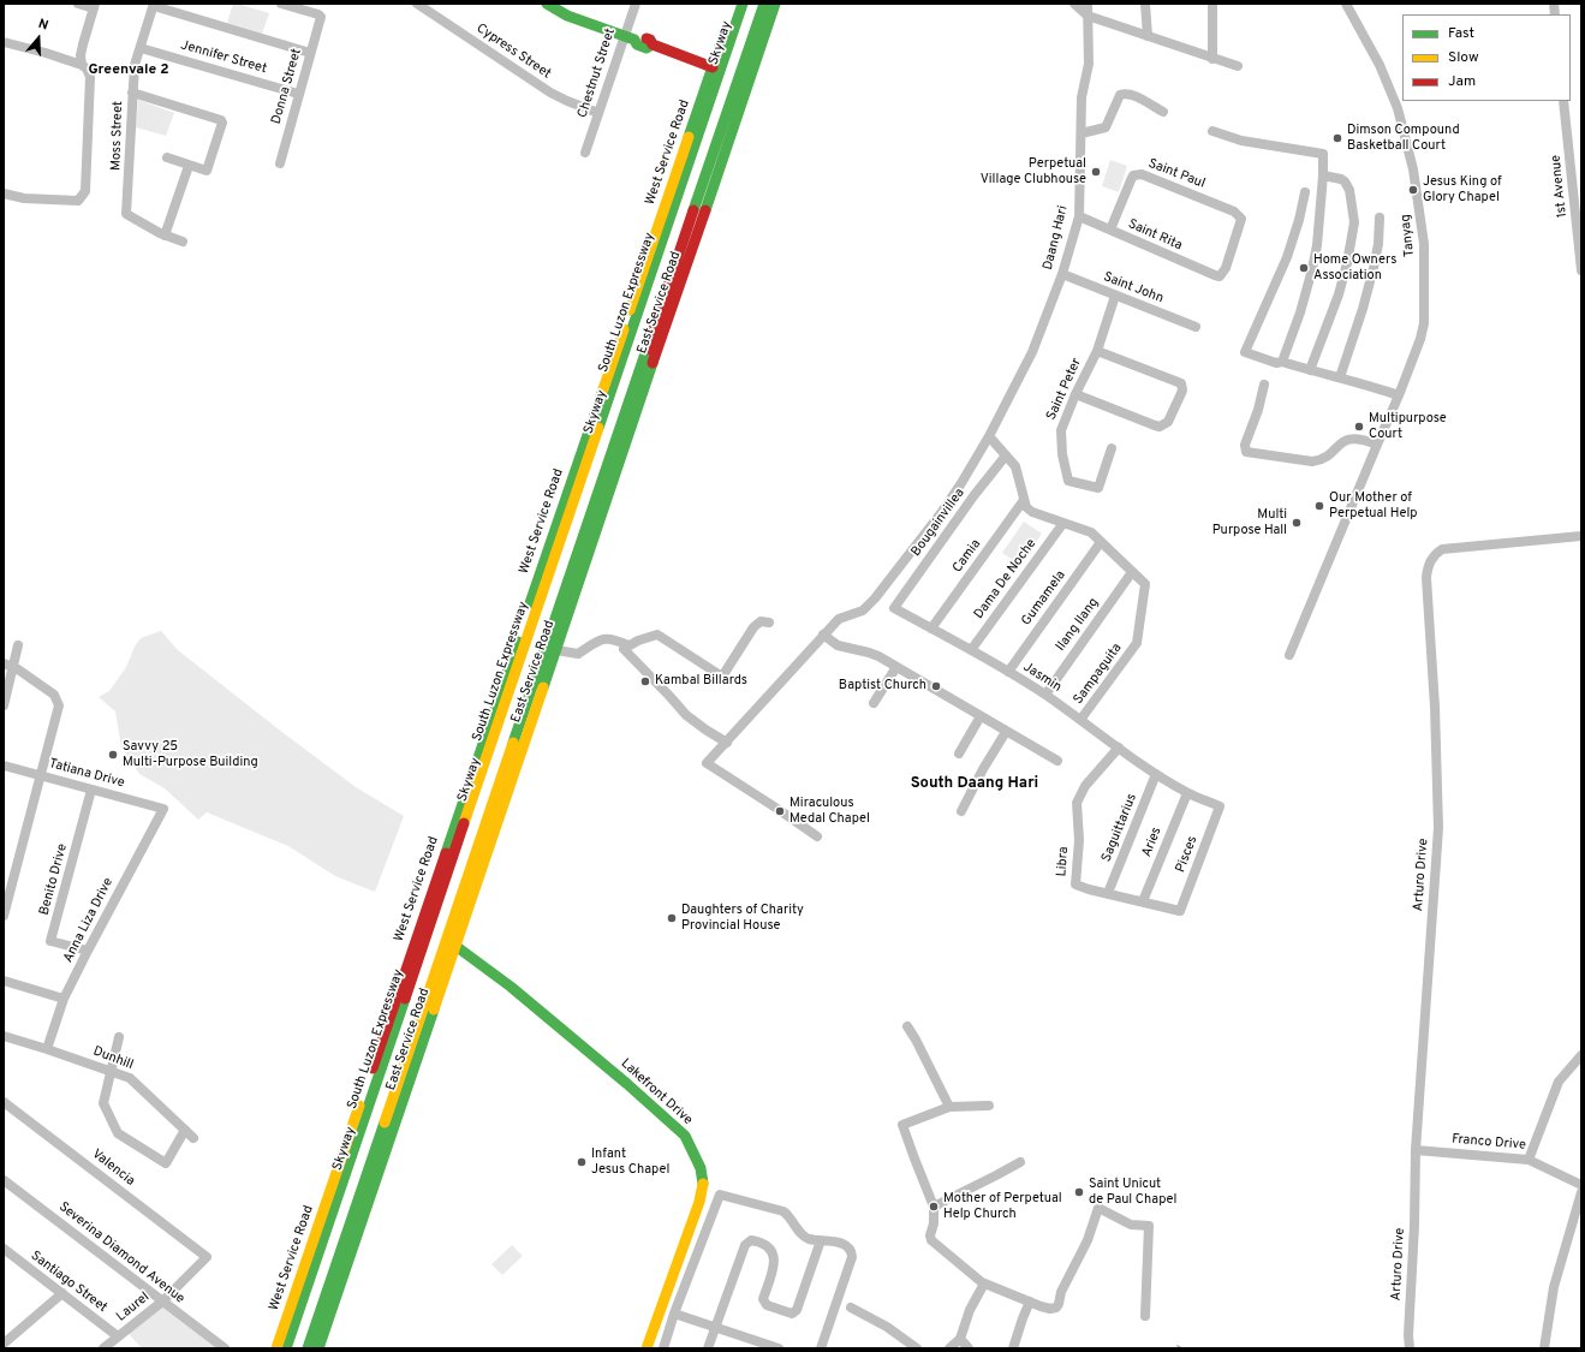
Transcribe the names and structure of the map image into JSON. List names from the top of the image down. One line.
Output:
{"streets":{"main road":["Skyway","West Service Road","South Luzon Expressway","East Service Road","Lakefront Drive"],"street":["Cypress Street","Jennifer Street","Chestnut Street","Donna Street","Moss Street","Saint Paul","1st Avenue","Saint Rita","Tanyag","Daang Hari","Saint John","Saint Peter","Bougainvillea","Camia","Dama De Noche","Gumamela","Ilang Ilang","Sampaguita","Jasmin","Tatiana Drive","Saguittarius","Aries","Pisces","Libra","Arturo Drive","Benito Drive","Anna Liza Drive","Dunhill","Franco Drive","Valencia","Severina Diamond Avenue","Santiago Street","Laurel"]},"crossings":[["Cypress Street","Chestnut Street"],["Jennifer Street","Donna Street"],["Jennifer Street","Moss Street"],["Saint Paul","Saint Rita"],["Saint Rita","Daang Hari"],["Daang Hari","Saint John"],["Saint John","Saint Peter"],["East Service Road","Lakefront Drive"],["Bougainvillea","Jasmin"],["Camia","Sampaguita"],["Camia","Jasmin"],["Dama De Noche","Sampaguita"],["Dama De Noche","Jasmin"],["Gumamela","Sampaguita"],["Gumamela","Jasmin"],["Ilang Ilang","Sampaguita"],["Ilang Ilang","Jasmin"],["Sampaguita","Jasmin"],["Jasmin","Saguittarius"],["Jasmin","Aries"],["Jasmin","Pisces"],["Jasmin","Libra"],["Tatiana Drive","Benito Drive"],["Tatiana Drive","Anna Liza Drive"],["Saguittarius","Libra"],["Aries","Libra"],["Pisces","Libra"],["Arturo Drive","Franco Drive"],["Benito Drive","Anna Liza Drive"],["Anna Liza Drive","Dunhill"],["Valencia","Laurel"],["Severina Diamond Avenue","Laurel"],["Santiago Street","Laurel"]],"districts":["Greenvale 2","South Daang Hari"],"places":["Dimson Compound Basketball Court","Perpetual Village Clubhouse","Jesus King of Glory Chapel","Home Owners Association","Multipurpose Court","Our Mother of Perpetual Help","Multi Purpose Hall","Kambal Billards","Baptist Church","Savvy 25 Multi-Purpose Building","Miraculous Medal Chapel","Daughters of Charity Provincial House","Infant Jesus Chapel","Saint Unicut de Paul Chapel","Mother of Perpetual Help Church"],"legend":["Fast","Slow","Jam"],"north":"top"}
